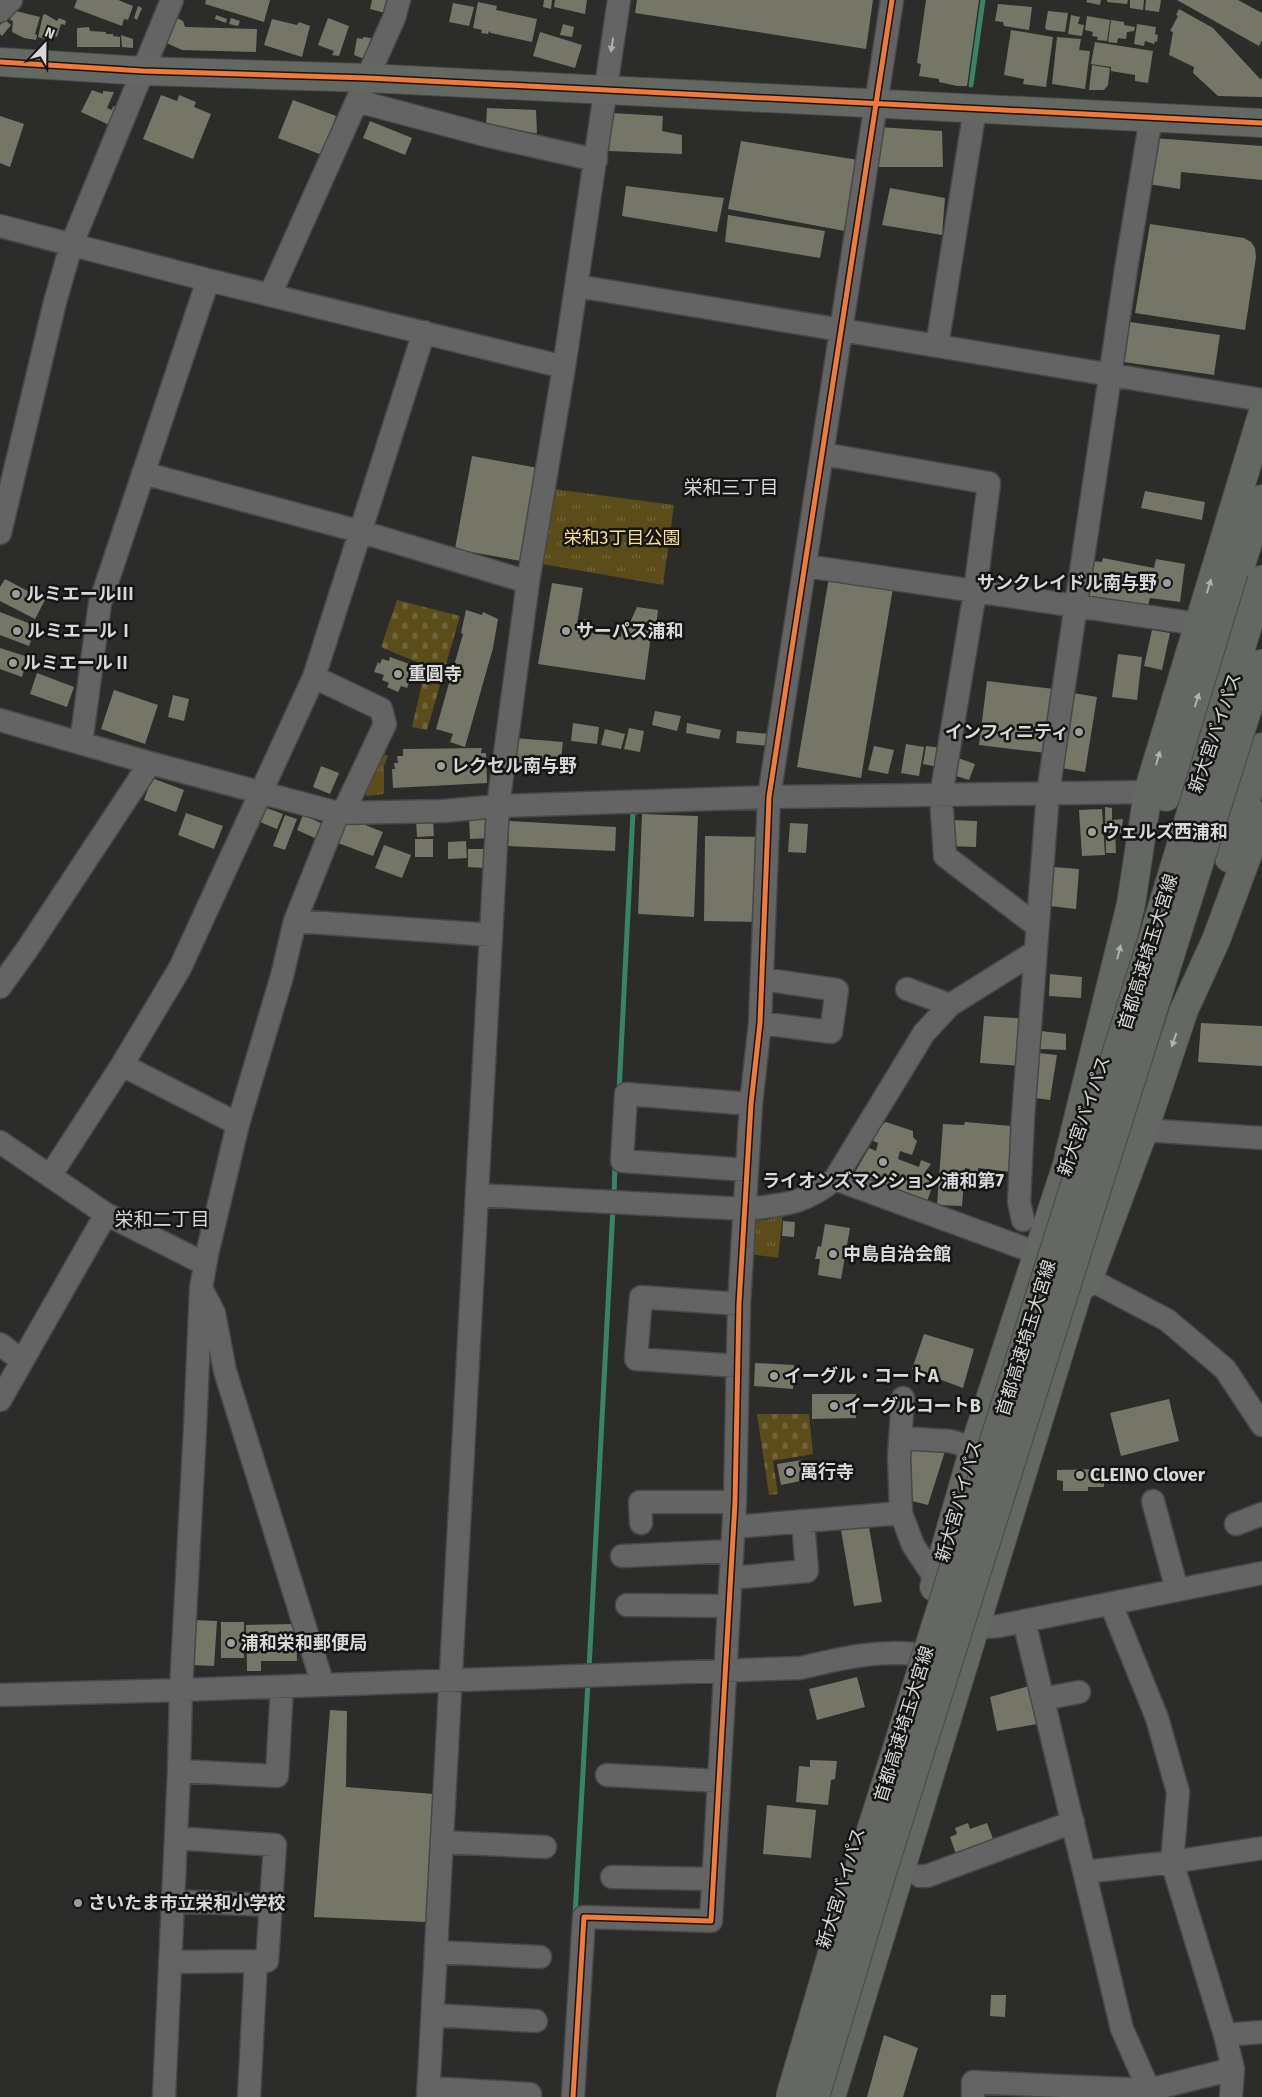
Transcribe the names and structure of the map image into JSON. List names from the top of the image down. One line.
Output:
{"streets":{"highway":["新大宮バイパス","首都高速埼玉大宮線"]},"crossings":[["新大宮バイパス","首都高速埼玉大宮線"]],"districts":["栄和三丁目","栄和二丁目"],"parks":["栄和3丁目公園"],"places":["サンクレイドル南与野","ルミエールⅢ","ルミエールⅠ","サーパス浦和","ルミエールⅡ","重圓寺","インフィニティ","レクセル南与野","ウェルズ西浦和","ライオンズマンション浦和第7","中島自治会館","イーグル・コートA","イーグルコートB","萬行寺","CLEINO Clover","浦和栄和郵便局","さいたま市立栄和小学校"],"north":"top"}
